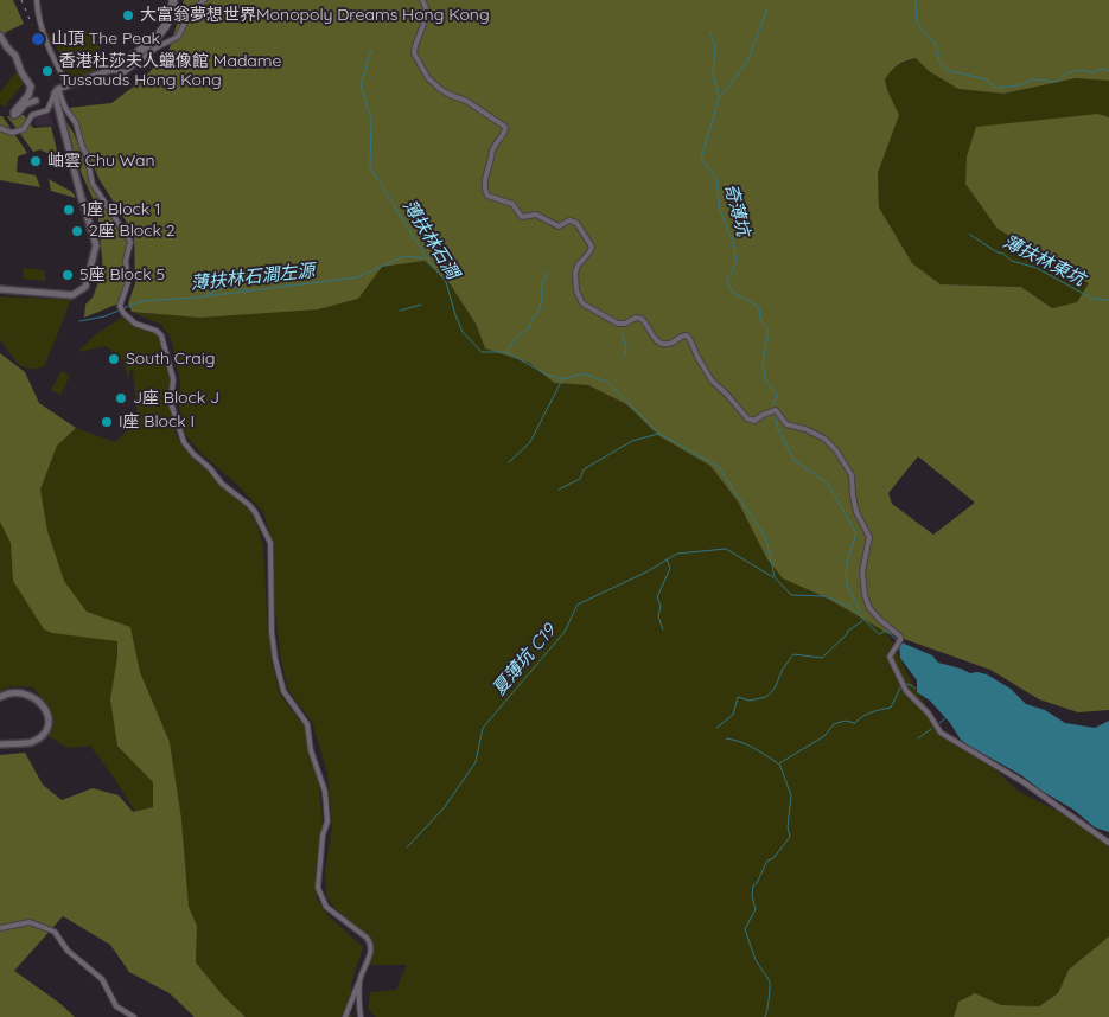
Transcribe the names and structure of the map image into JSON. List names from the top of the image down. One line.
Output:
{"water":["奇薄坑","薄扶林石澗","薄扶林東坑","薄扶林石澗左源","夏薄坑 C19"],"places":["大富翁夢想世界Monopoly Dreams Hong Kong","山頂 The Peak","香港杜莎夫人蠟像館 Madame Tussauds Hong Kong","岫雲 Chu Wan","1座 Block 1","2座 Block 2","5座 Block 5","South Craig","J座 Block J","I座 Block I"]}
